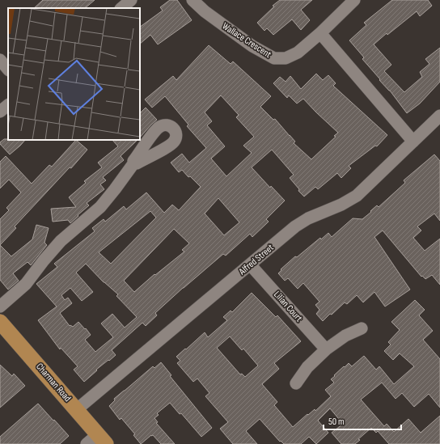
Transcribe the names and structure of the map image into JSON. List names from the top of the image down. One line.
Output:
{"streets":{"main road":["Charman Road"],"street":["Wallace Crescent","Alfred Street","Lilian Court"]},"crossings":[["Alfred Street","Lilian Court"],["Alfred Street","Charman Road"]],"scale_bar":"50 m"}
